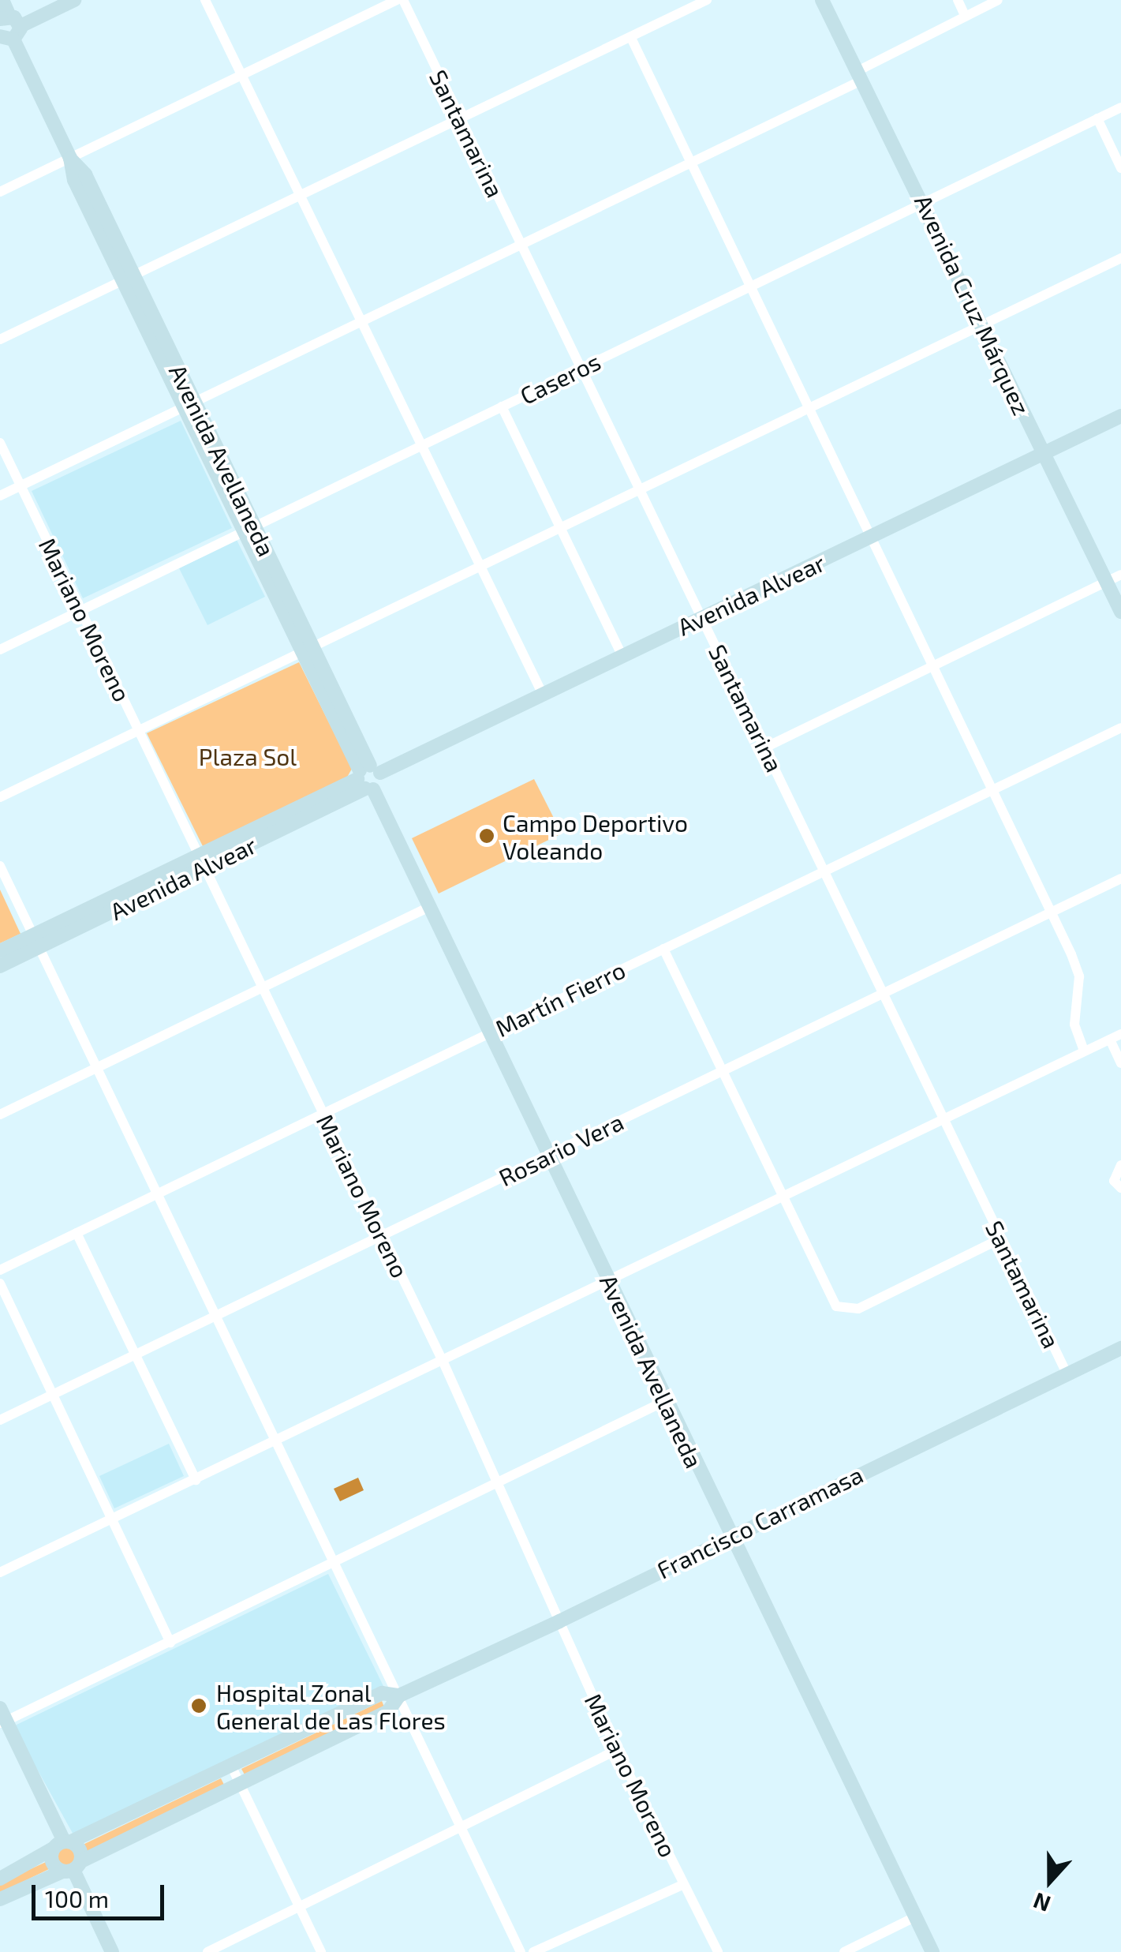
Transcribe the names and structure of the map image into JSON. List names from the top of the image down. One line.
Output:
{"streets":{"street":["Santamarina","Avenida Cruz Márquez","Caseros","Avenida Avellaneda","Avenida Alvear","Mariano Moreno","Martín Fierro","Rosario Vera","Francisco Carramasa"]},"crossings":[["Santamarina","Caseros"],["Santamarina","Avenida Alvear"],["Santamarina","Martín Fierro"],["Santamarina","Rosario Vera"],["Santamarina","Francisco Carramasa"],["Avenida Cruz Márquez","Caseros"],["Avenida Cruz Márquez","Avenida Alvear"],["Caseros","Avenida Avellaneda"],["Caseros","Mariano Moreno"],["Avenida Avellaneda","Avenida Alvear"],["Avenida Avellaneda","Martín Fierro"],["Avenida Avellaneda","Rosario Vera"],["Avenida Avellaneda","Francisco Carramasa"],["Avenida Alvear","Mariano Moreno"],["Mariano Moreno","Martín Fierro"],["Mariano Moreno","Rosario Vera"],["Mariano Moreno","Francisco Carramasa"]],"parks":["Plaza Sol"],"places":["Campo Deportivo Voleando","Hospital Zonal General de Las Flores"],"scale_bar":"100 m","north":"bottom"}
